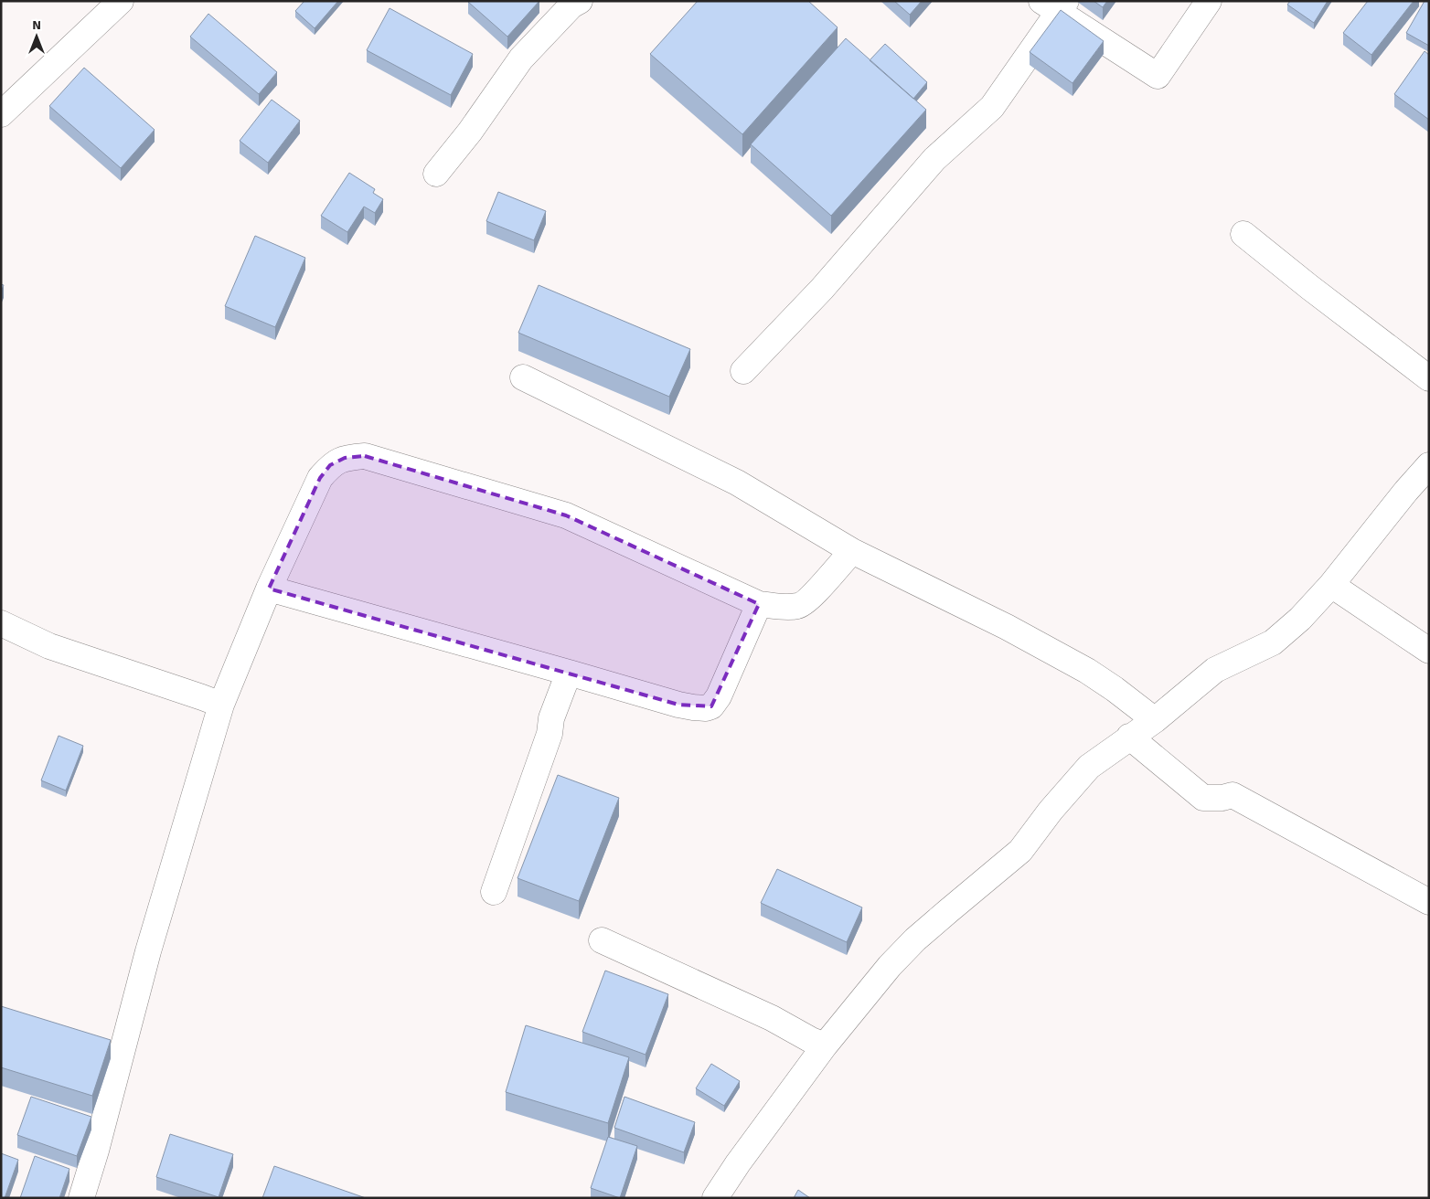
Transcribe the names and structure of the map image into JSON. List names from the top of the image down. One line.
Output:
{"north":"top"}
